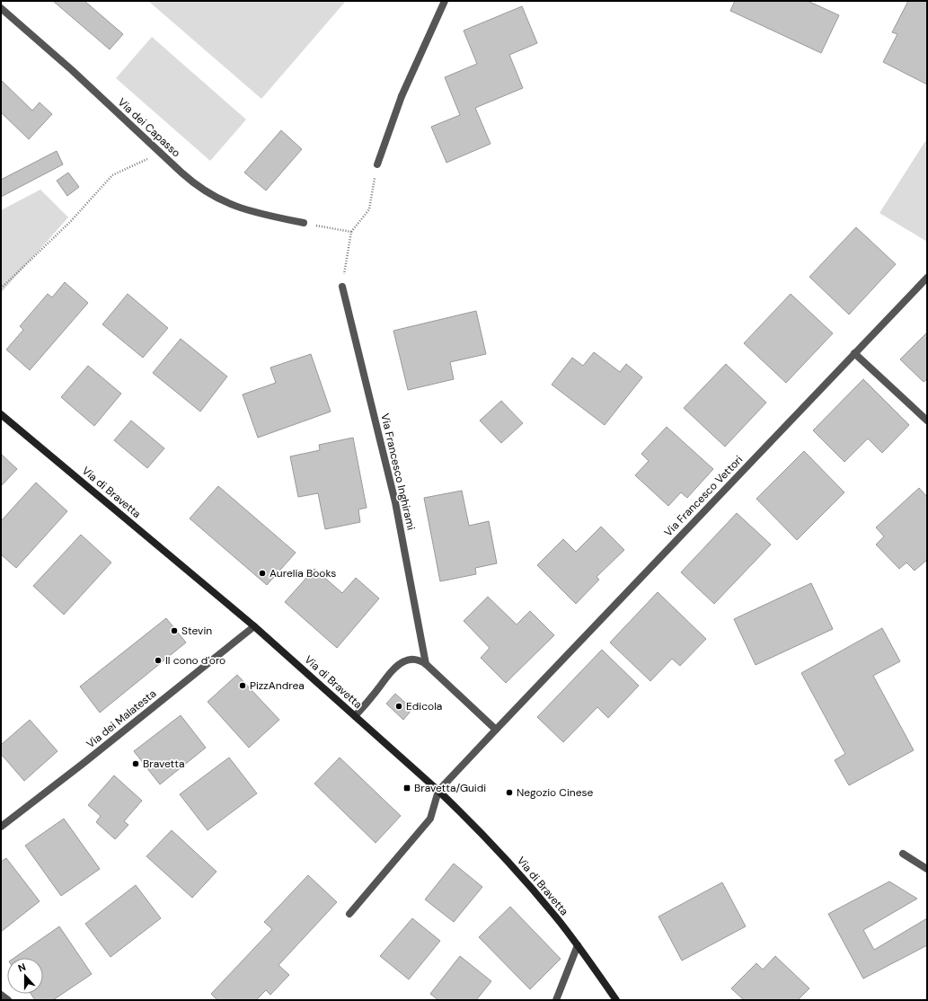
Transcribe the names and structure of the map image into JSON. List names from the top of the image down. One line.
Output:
{"streets":{"main road":["Via di Bravetta"],"street":["Via dei Capasso","Via Francesco Inghirami","Via Francesco Vettori","Via dei Malatesta"]},"crossings":[["Via di Bravetta","Via Francesco Vettori"],["Via di Bravetta","Via dei Malatesta"]],"places":{"other":["Aurelia Books","Stevin","Il cono d'oro","PizzAndrea","Edicola","Bravetta","Negozio Cinese"],"transit":["Bravetta/Guidi"]},"north":"top"}
